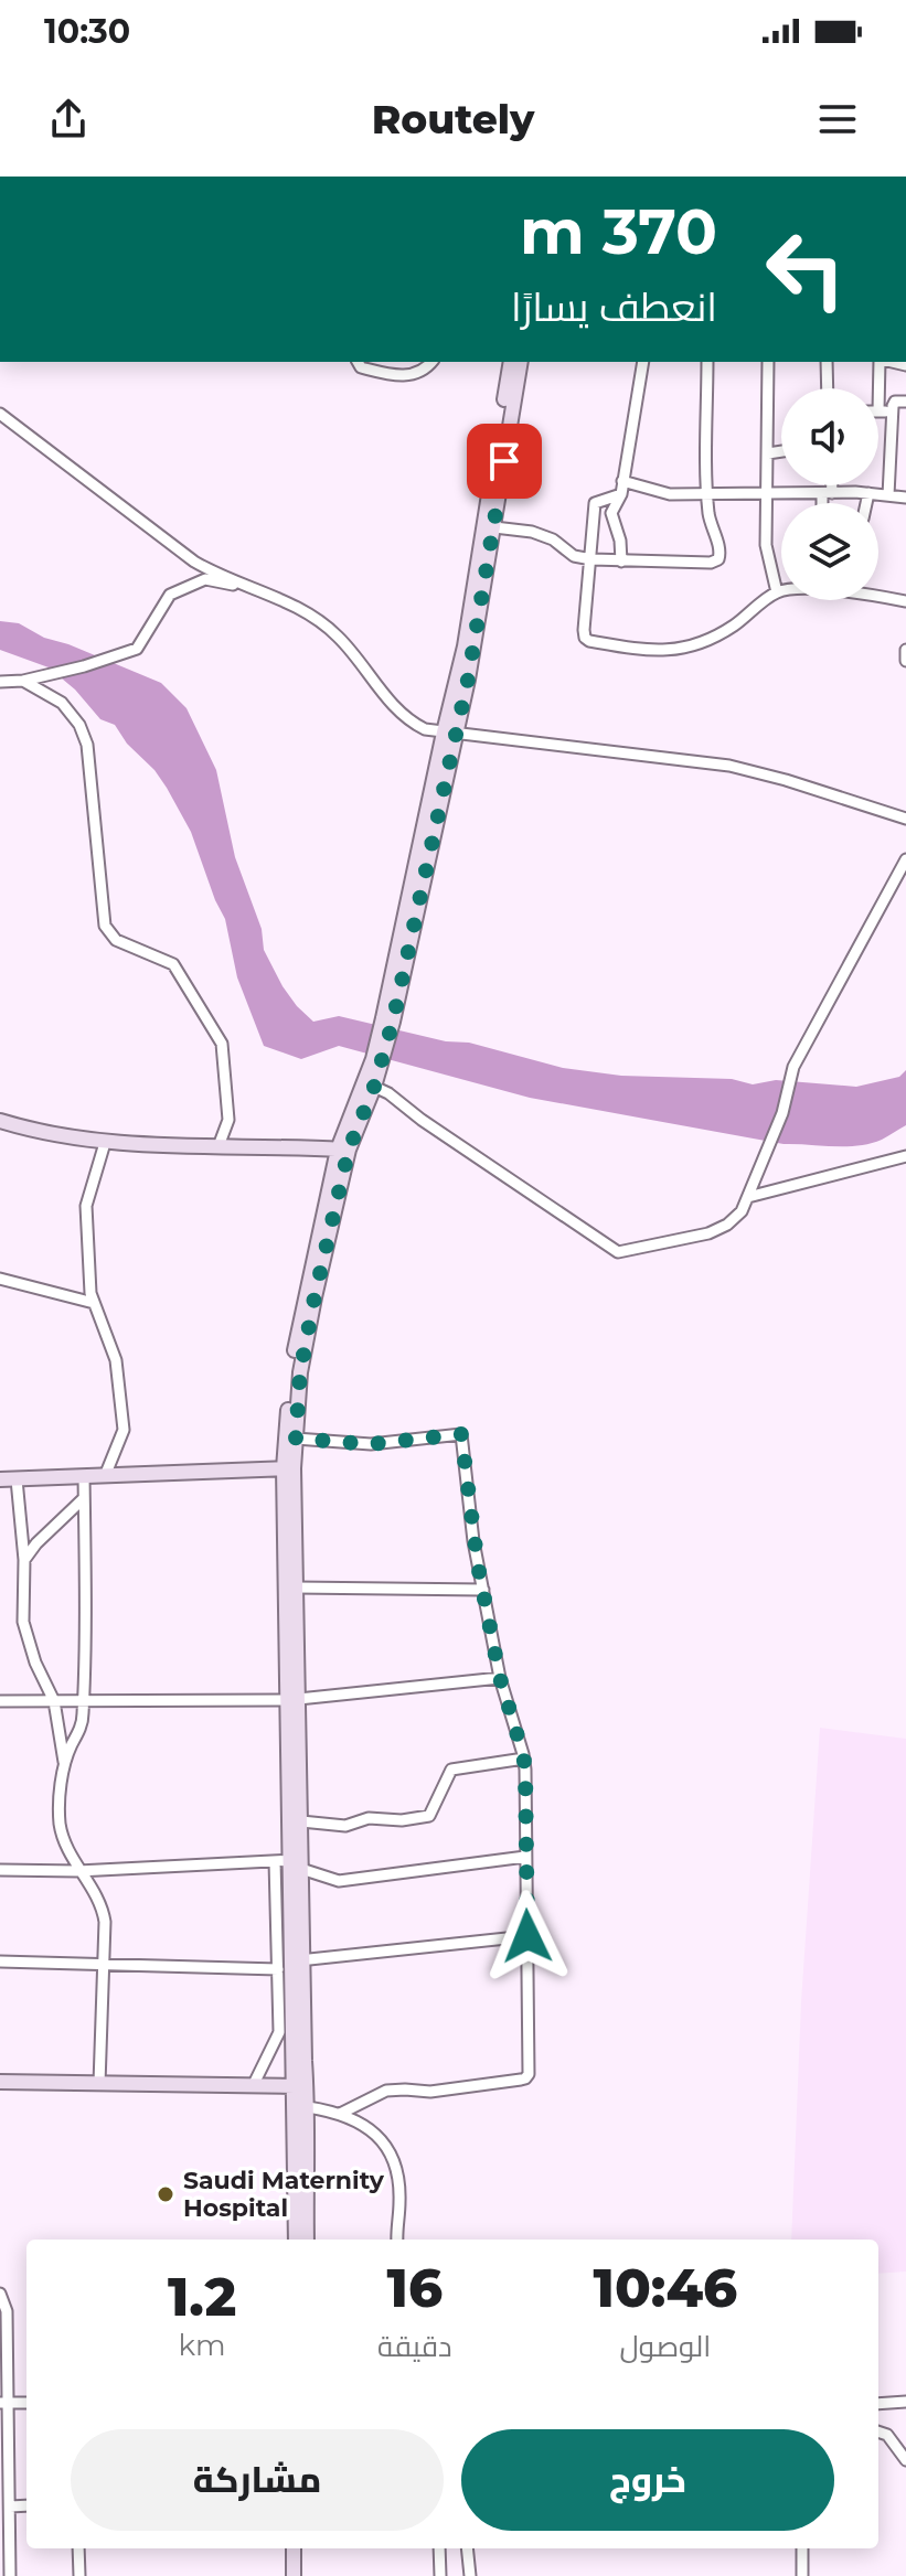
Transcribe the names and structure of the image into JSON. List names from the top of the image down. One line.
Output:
{"places":["Saudi Maternity Hospital"],"page":{"status":"10:30","header":"Routely","turn":["370 m","انعطف يسارًا"],"eta":["10:46","الوصول","16","دقيقة","1.2","km"],"buttons":["خروج","مشاركة"]}}
